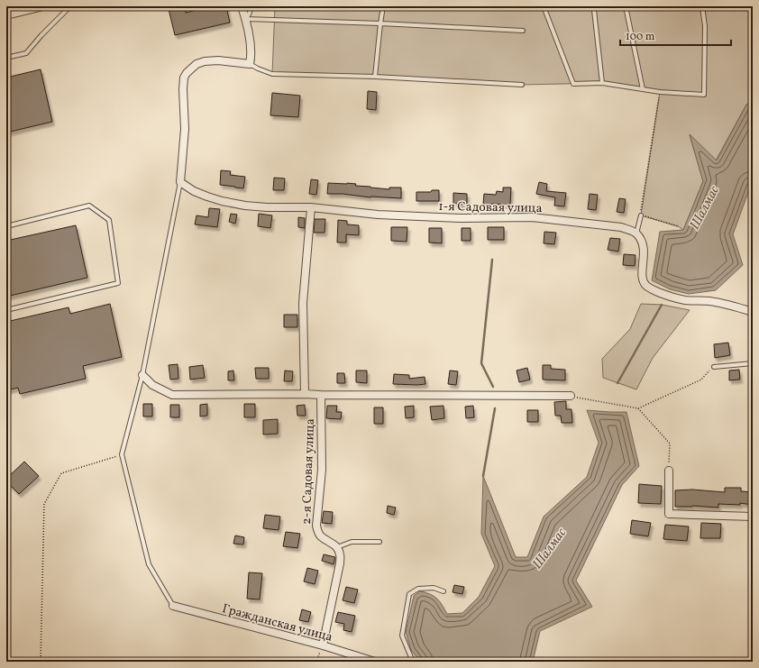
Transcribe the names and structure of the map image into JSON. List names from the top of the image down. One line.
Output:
{"streets":{"street":["1-я Садовая улица","2-я Садовая улица","Гражданская улица"]},"water":["Шалмас"],"scale_bar":"100 m"}
